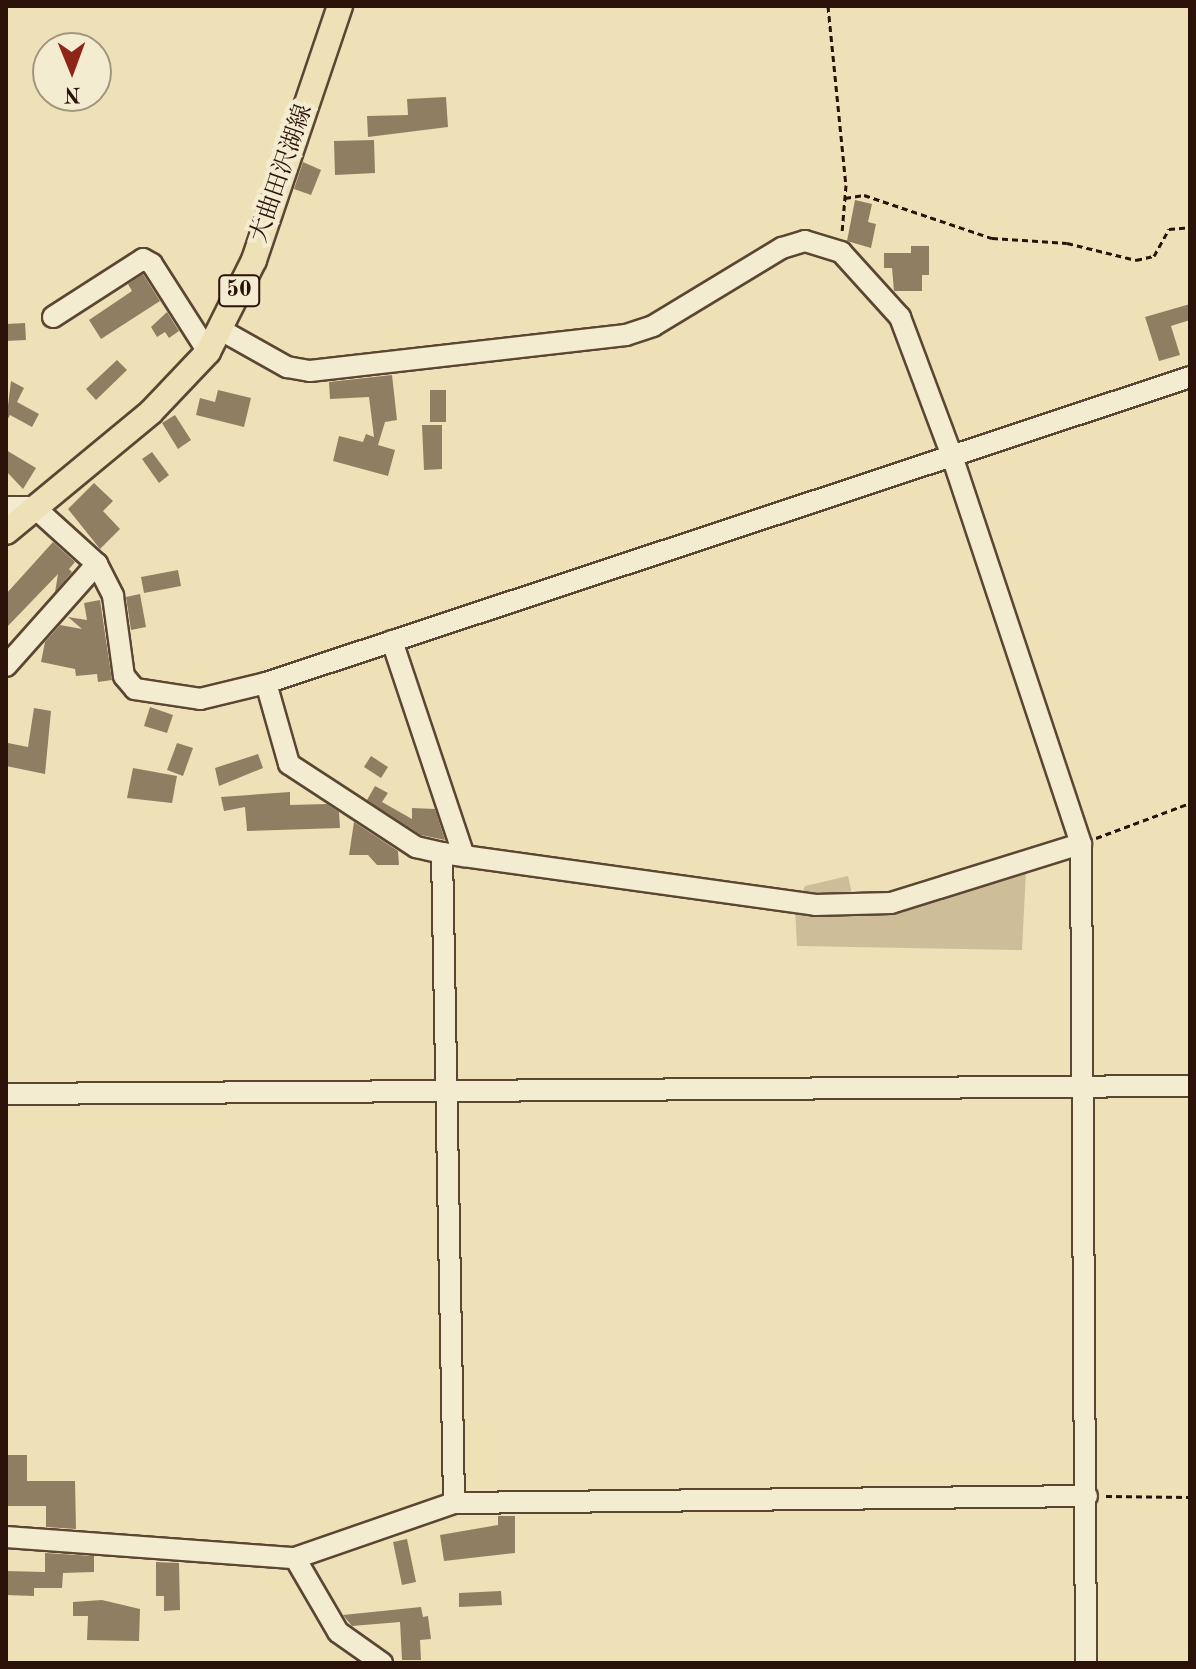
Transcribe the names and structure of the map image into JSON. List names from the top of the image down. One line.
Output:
{"streets":{"main road":["大曲田沢湖線","50"]},"north":"bottom"}
